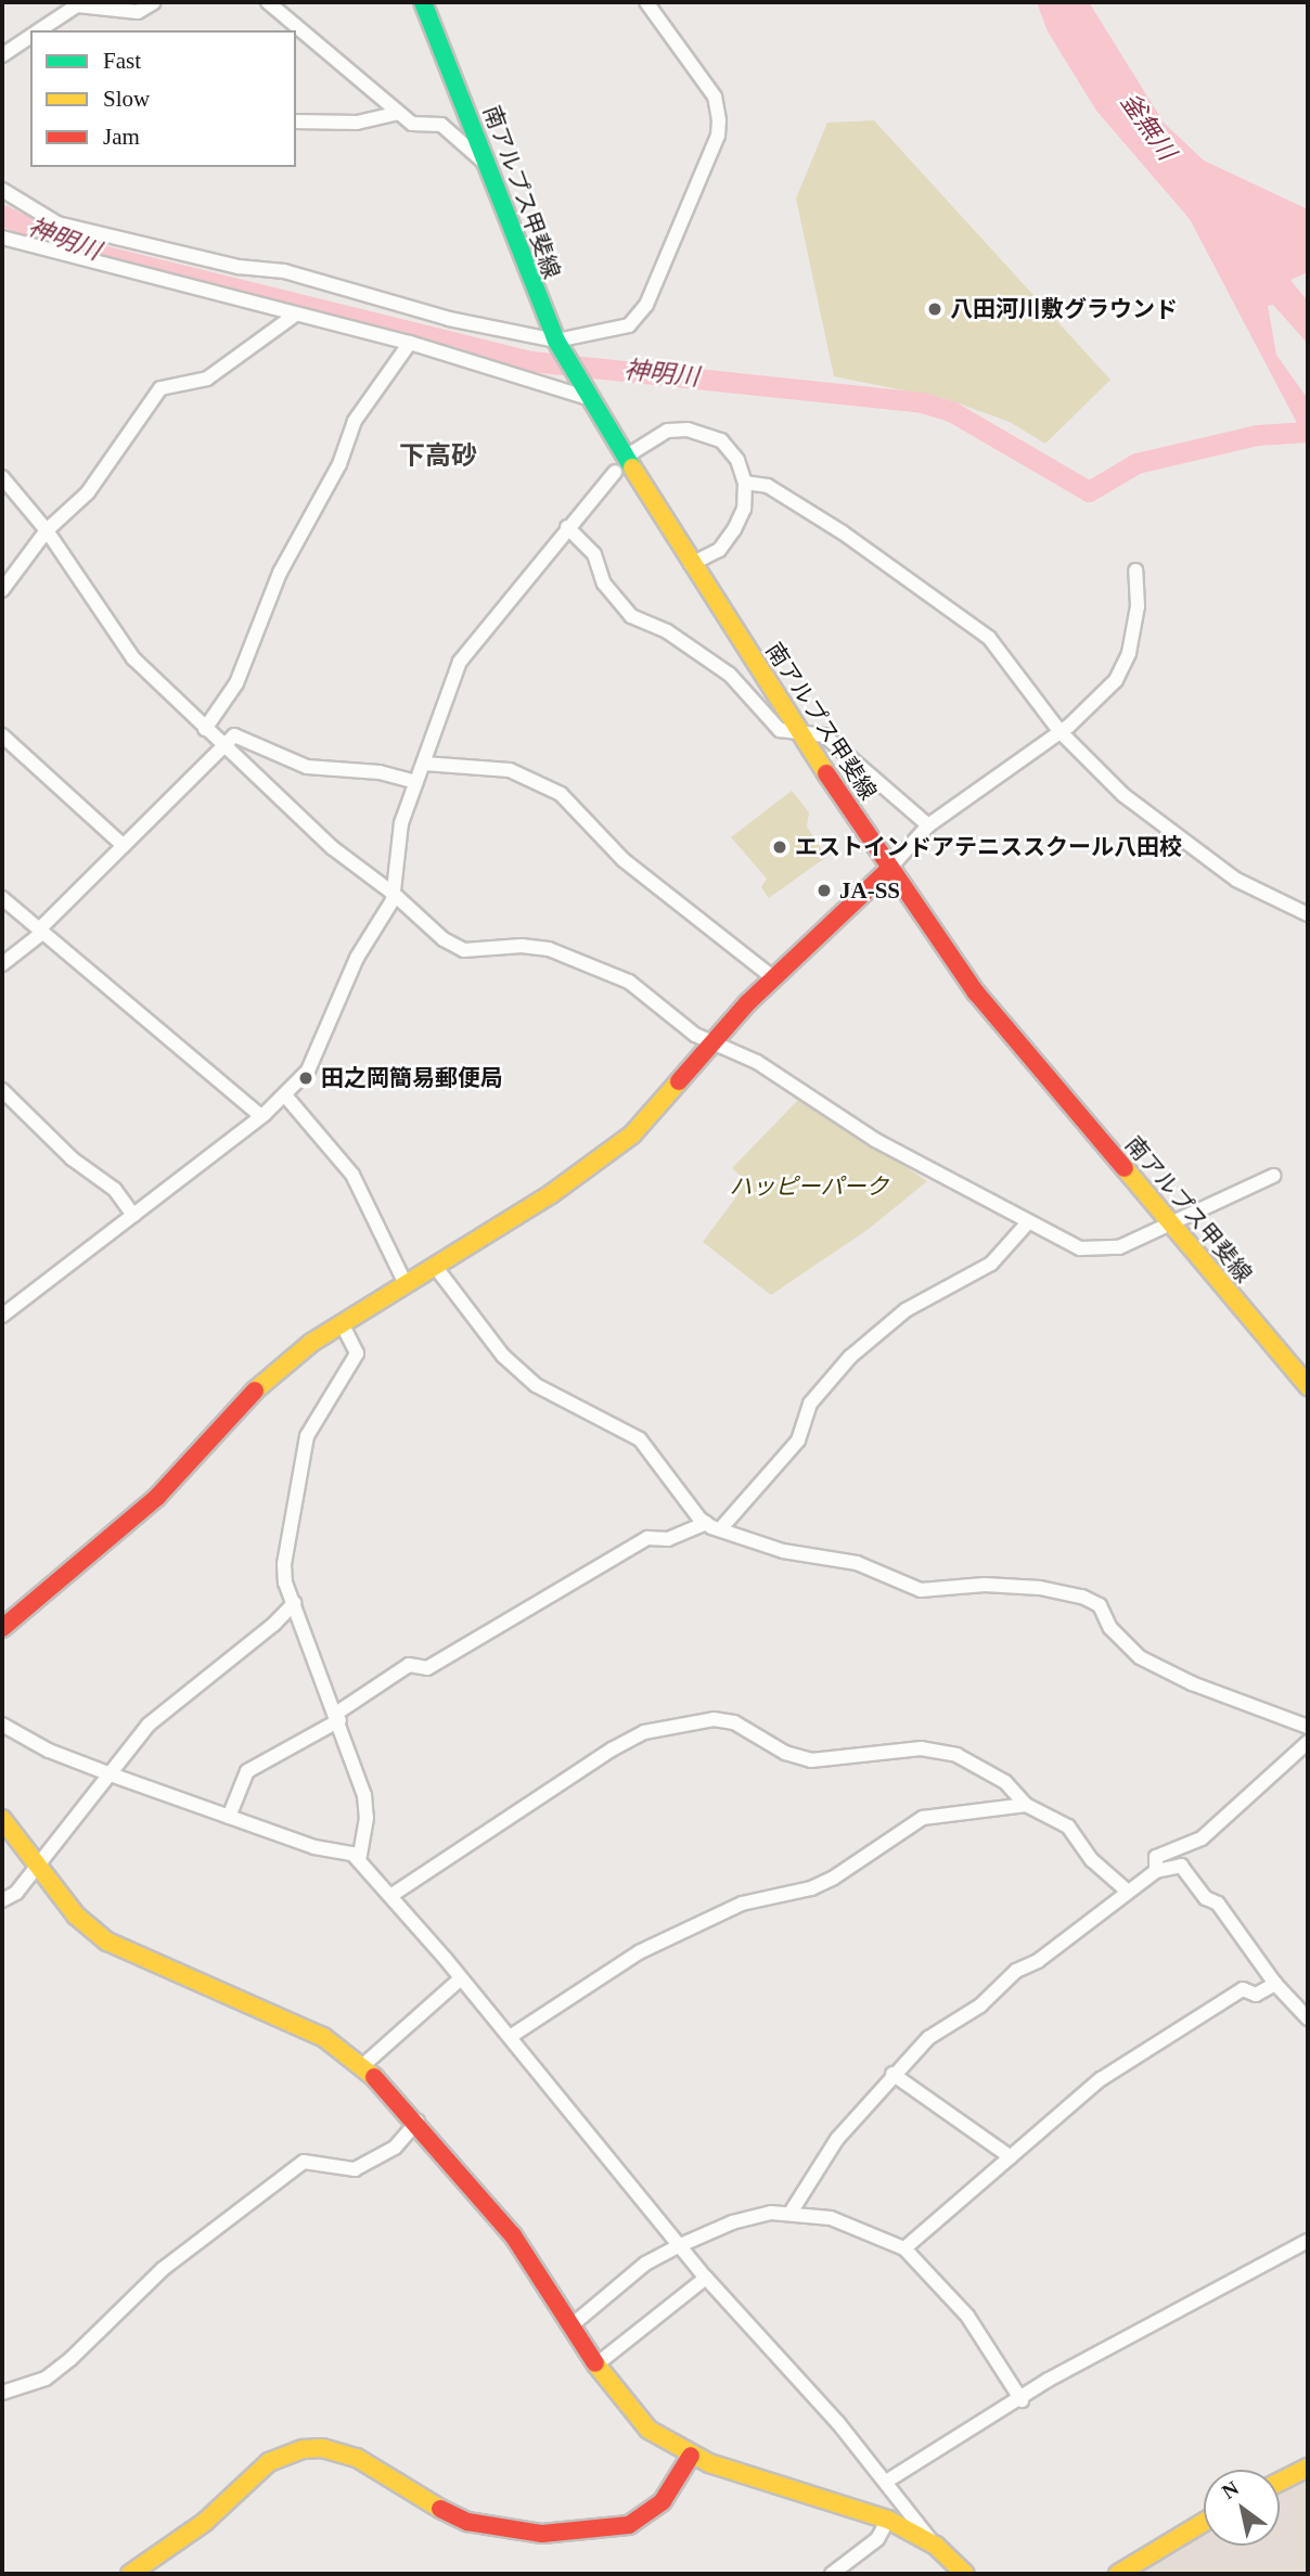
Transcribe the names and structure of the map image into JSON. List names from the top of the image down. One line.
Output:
{"streets":{"street":["南アルプス甲斐線"]},"districts":["下高砂"],"water":["釜無川","神明川"],"parks":["ハッピーパーク"],"places":["八田河川敷グラウンド","エストインドアテニススクール八田校","JA-SS","田之岡簡易郵便局"],"legend":["Fast","Slow","Jam"],"north":"top left"}
